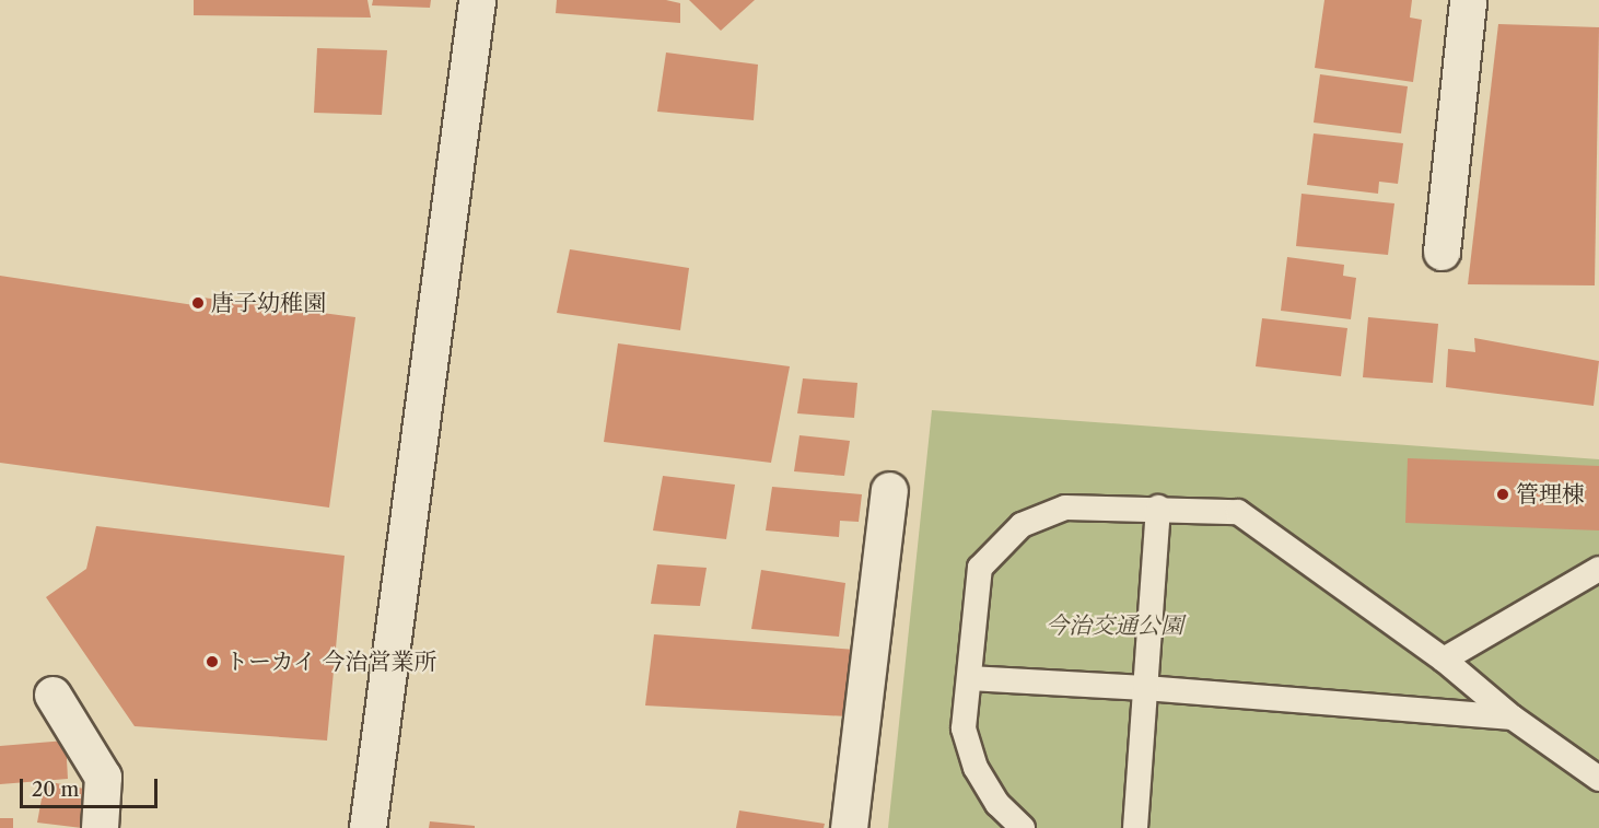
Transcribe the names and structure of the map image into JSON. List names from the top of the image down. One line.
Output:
{"parks":["今治交通公園"],"places":["唐子幼稚園","管理棟","トーカイ 今治営業所"],"scale_bar":"20 m"}
